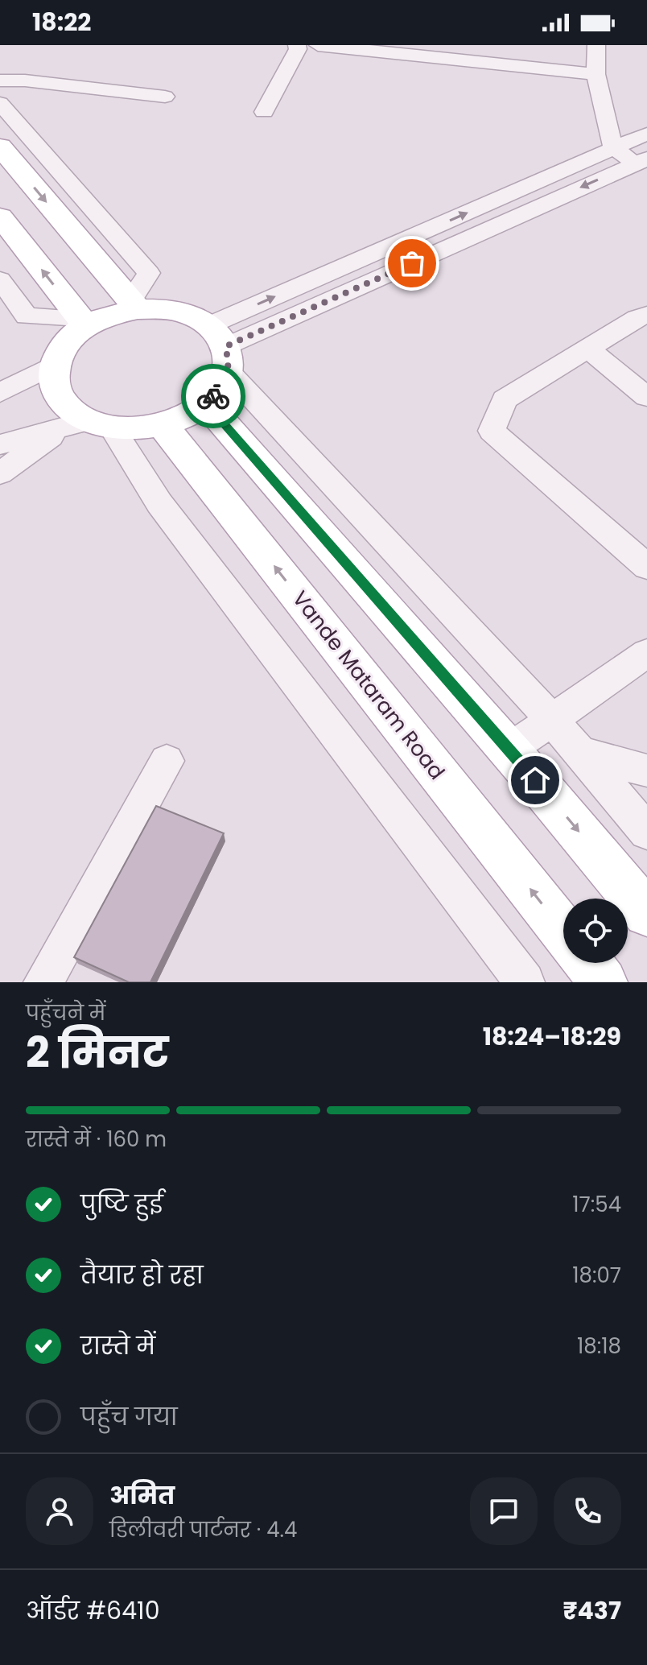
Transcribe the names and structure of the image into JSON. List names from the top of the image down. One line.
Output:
{"streets":{"main road":["Vande Mataram Road"]},"page":{"status":"18:22","heading":["2 मिनट","पहुँचने में","18:24–18:29"],"panel":["अमित","डिलीवरी पार्टनर · 4.4","ऑर्डर #6410","₹437"],"bar":"रास्ते में · 160 m","list":[["पुष्टि हुई","17:54"],["तैयार हो रहा","18:07"],["रास्ते में","18:18"],"पहुँच गया"]}}
